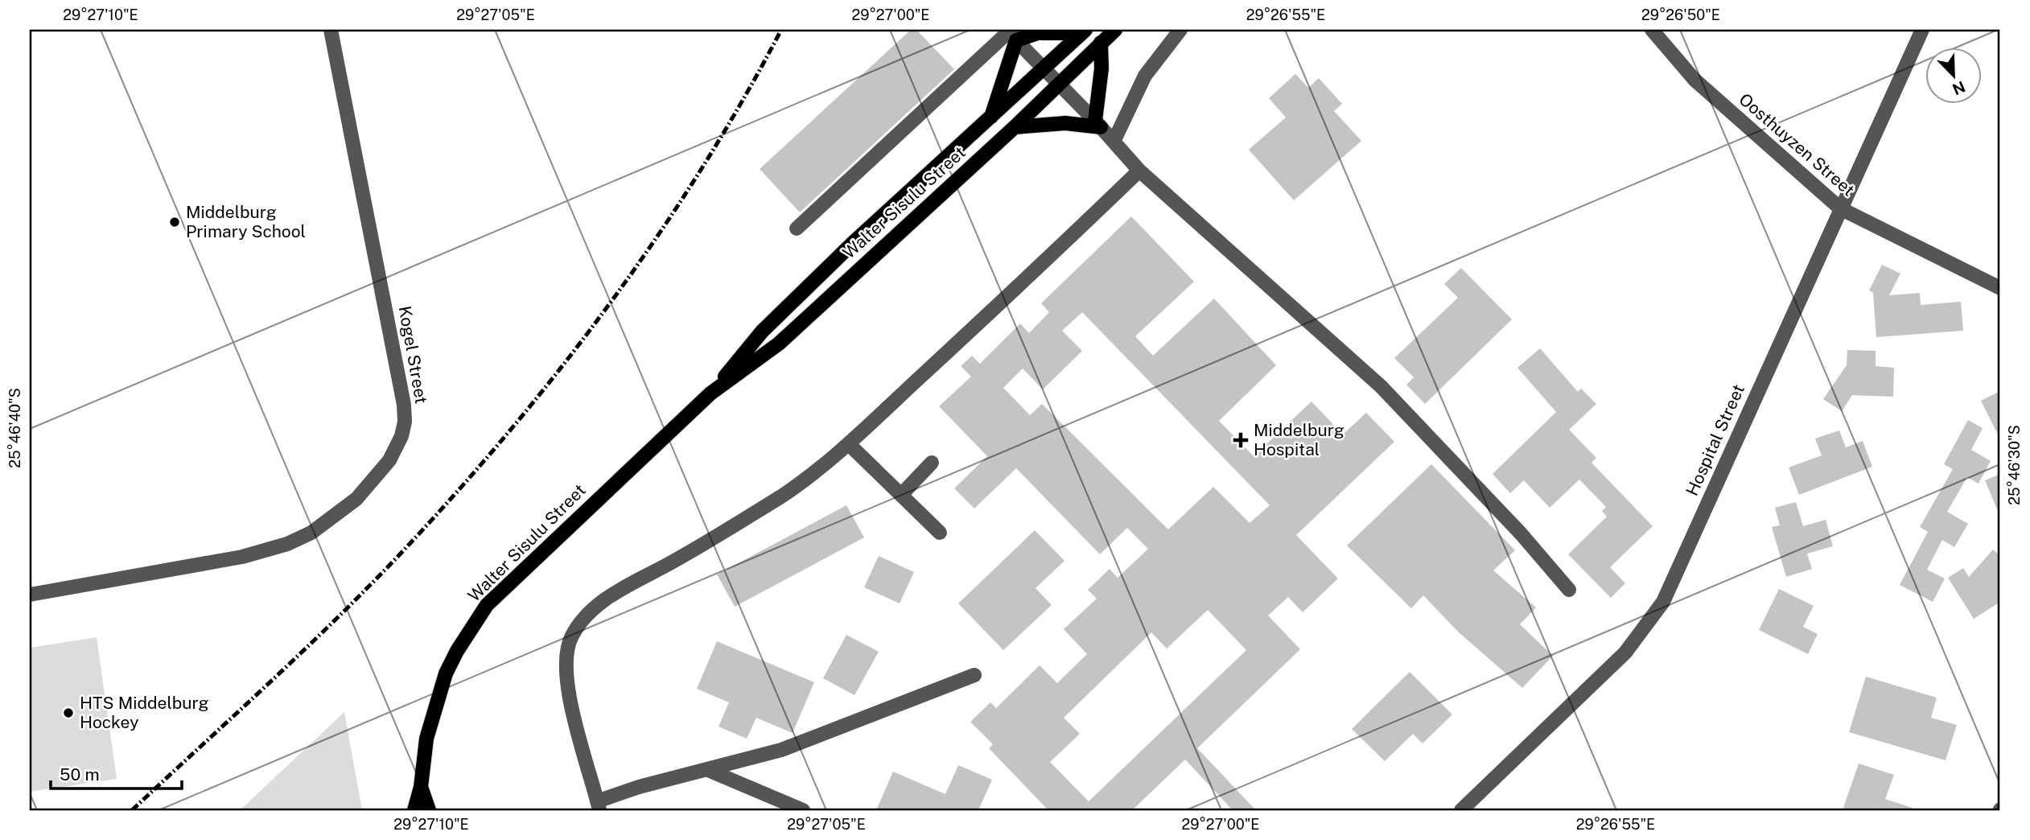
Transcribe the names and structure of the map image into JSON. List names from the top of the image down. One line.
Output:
{"streets":{"main road":["Walter Sisulu Street"],"street":["Oosthuyzen Street","Kogel Street","Hospital Street"]},"crossings":[["Oosthuyzen Street","Hospital Street"]],"places":{"other":["Middelburg Primary School","HTS Middelburg Hockey"],"health":["Middelburg Hospital"]},"scale_bar":"50 m","north":"bottom right","coordinates":["29°27'10\"E","29°27'05\"E","29°27'00\"E","29°26'55\"E","29°26'50\"E","25°46'40\"S","25°46'30\"S"]}
